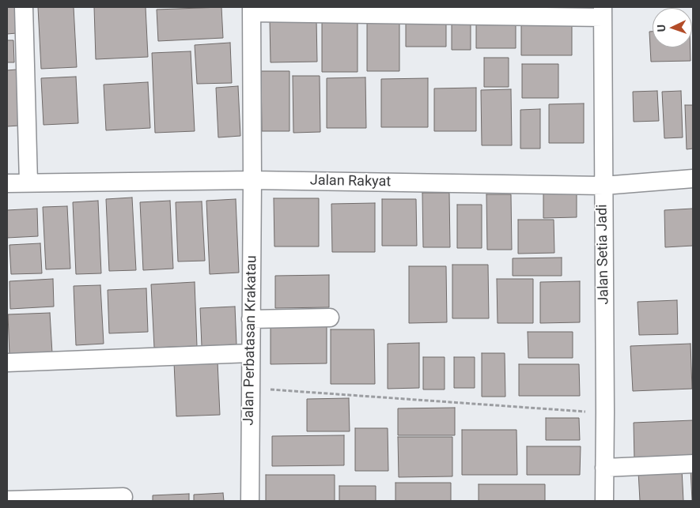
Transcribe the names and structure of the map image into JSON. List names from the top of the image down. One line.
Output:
{"streets":{"street":["Jalan Rakyat","Jalan Setia Jadi","Jalan Perbatasan Krakatau"]},"crossings":[["Jalan Rakyat","Jalan Setia Jadi"],["Jalan Rakyat","Jalan Perbatasan Krakatau"]],"north":"left"}
